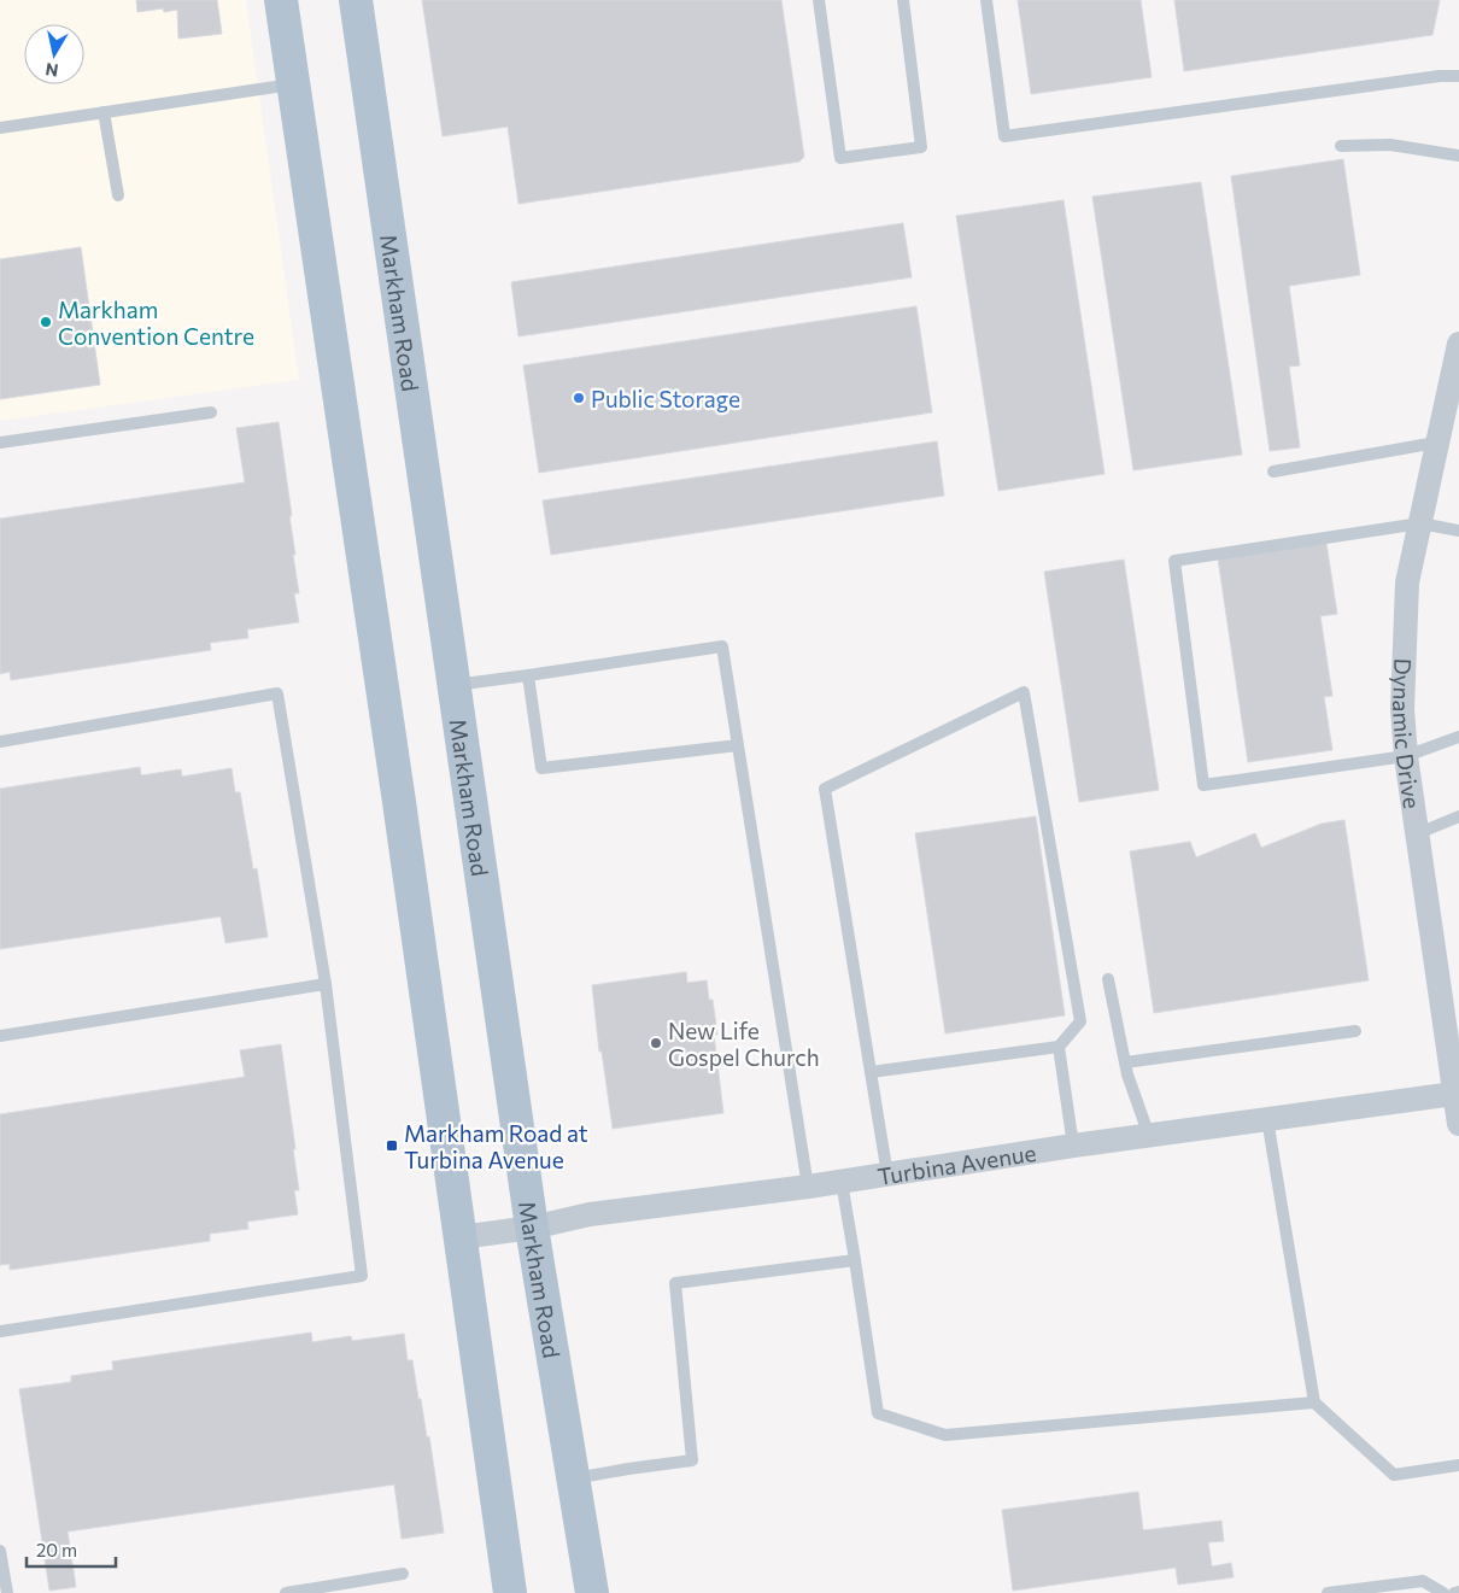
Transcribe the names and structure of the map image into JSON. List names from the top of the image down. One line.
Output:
{"streets":{"main road":["Markham Road"],"street":["Dynamic Drive","Turbina Avenue"]},"crossings":[["Markham Road","Turbina Avenue"],["Dynamic Drive","Turbina Avenue"]],"places":{"other":["Markham Convention Centre","Public Storage","New Life Gospel Church"],"transit":["Markham Road at Turbina Avenue"]},"scale_bar":"20 m","north":"bottom"}
